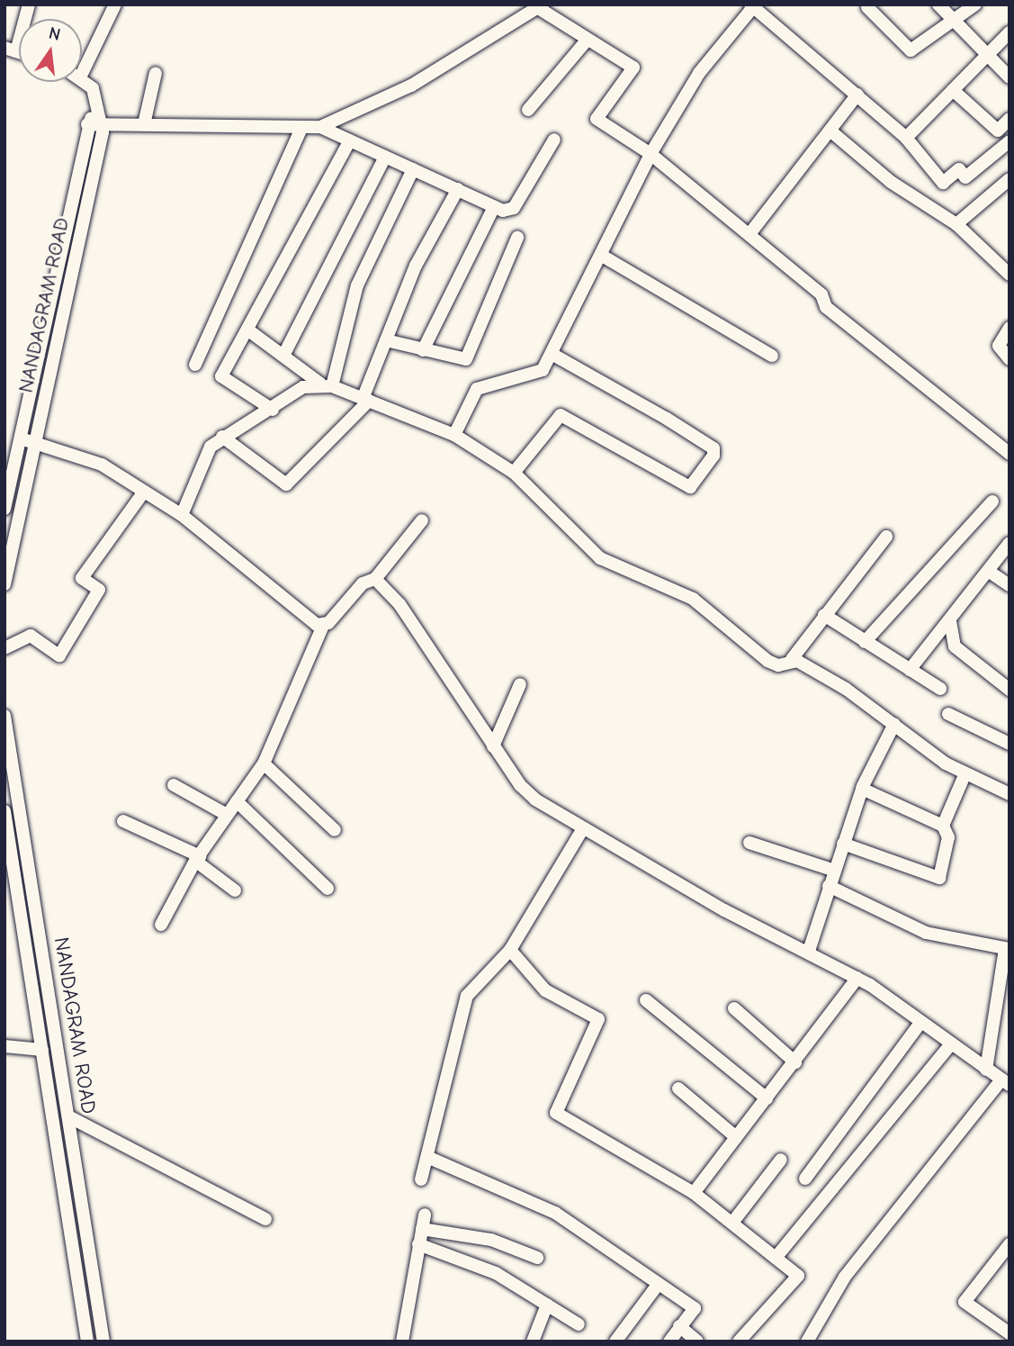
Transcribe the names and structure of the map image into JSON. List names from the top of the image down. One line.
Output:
{"streets":{"street":["NANDAGRAM ROAD"]},"north":"top"}
